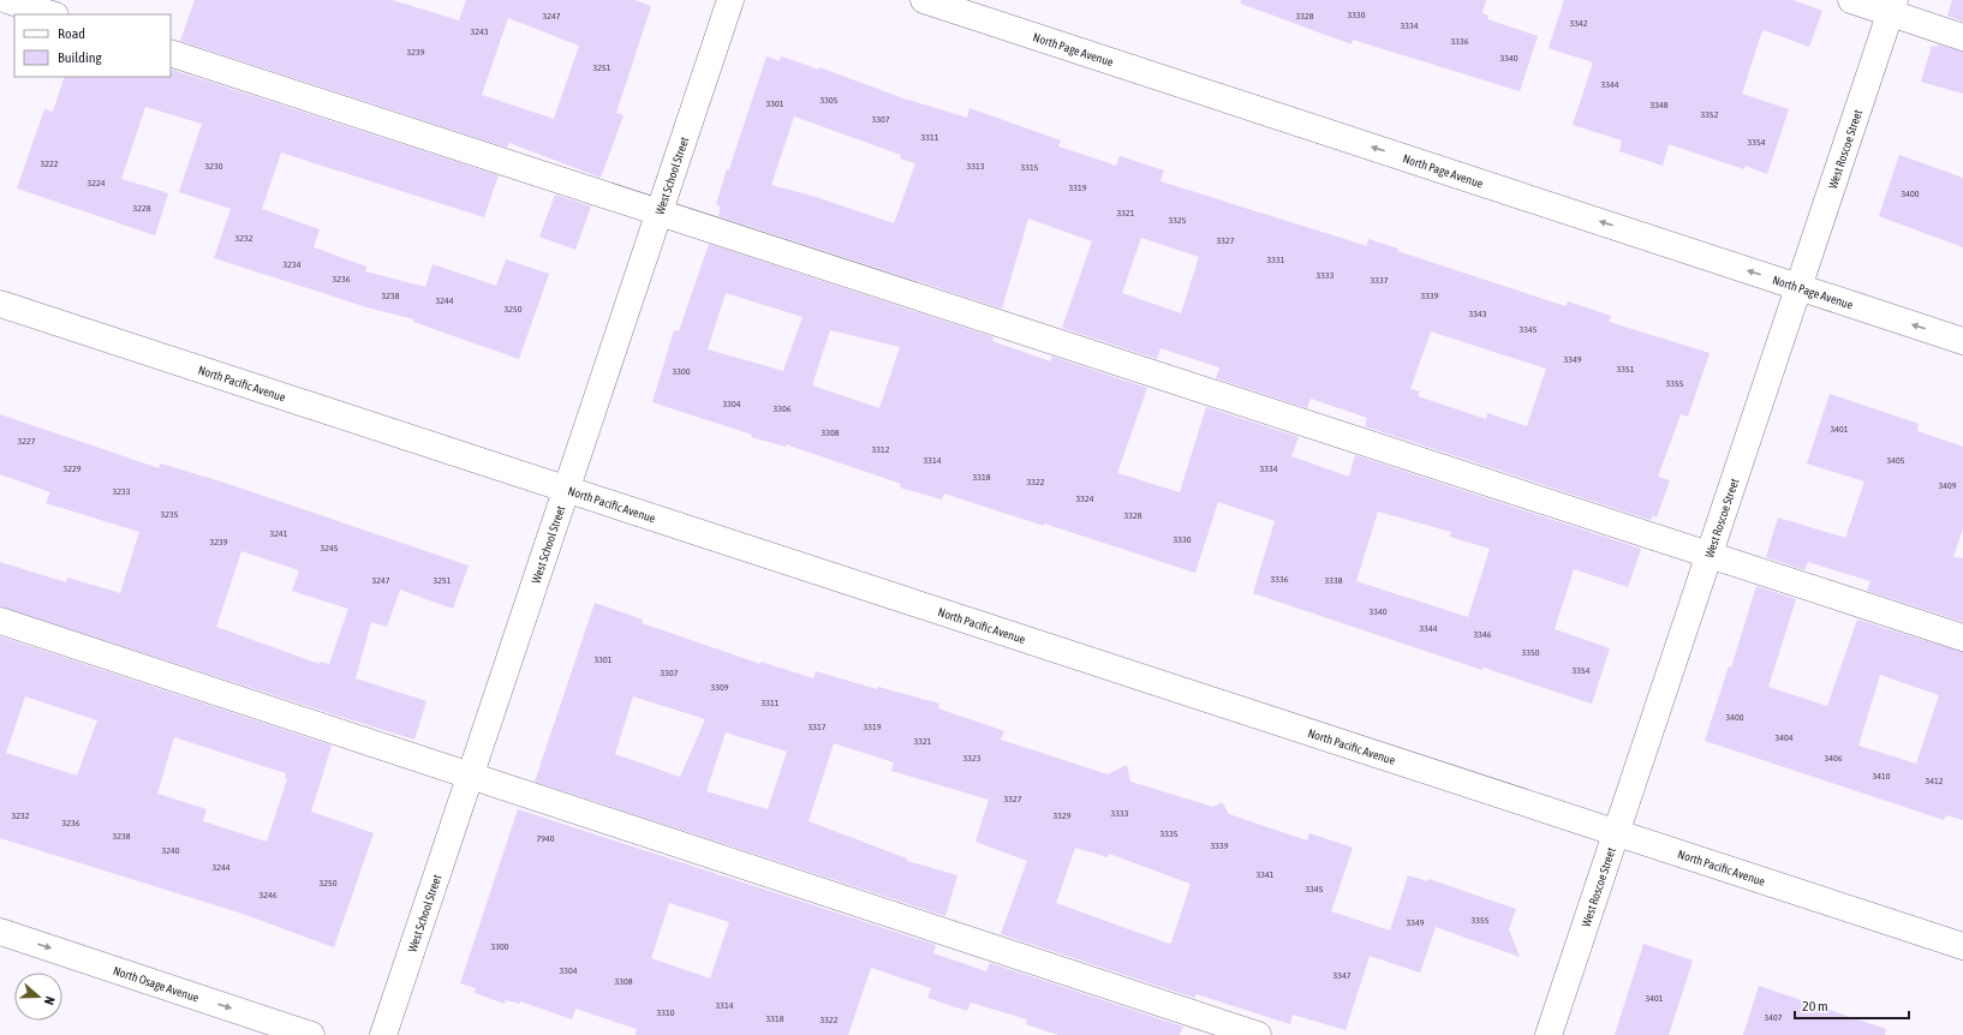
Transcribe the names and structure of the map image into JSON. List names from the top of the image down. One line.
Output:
{"streets":{"street":["North Page Avenue","West Roscoe Street","West School Street","North Pacific Avenue","North Osage Avenue"]},"crossings":[["North Page Avenue","West Roscoe Street"],["West Roscoe Street","North Pacific Avenue"],["West School Street","North Pacific Avenue"]],"one_way":["North Page Avenue","North Osage Avenue"],"house_numbers":["3330","3247","3328","3342","3334","3243","3336","3239","3340","3251","3344","3305","3301","3348","3352","3307","3311","3354","3222","3230","3313","3315","3224","3319","3400","3228","3321","3325","3232","3327","3331","3234","3333","3236","3337","3238","3339","3244","3250","3343","3345","3349","3351","3300","3355","3304","3306","3401","3308","3227","3312","3314","3405","3229","3334","3318","3322","3409","3233","3324","3235","3328","3241","3330","3239","3245","3336","3247","3251","3338","3340","3344","3346","3350","3301","3354","3307","3309","3311","3400","3317","3319","3404","3321","3323","3406","3410","3412","3327","3333","3232","3329","3236","3335","3238","7940","3339","3240","3244","3341","3250","3345","3246","3355","3349","3300","3304","3347","3308","3401","3314","3310","3407","3318","3322"],"legend":["Road","Building"],"scale_bar":"20 m","north":"right"}
